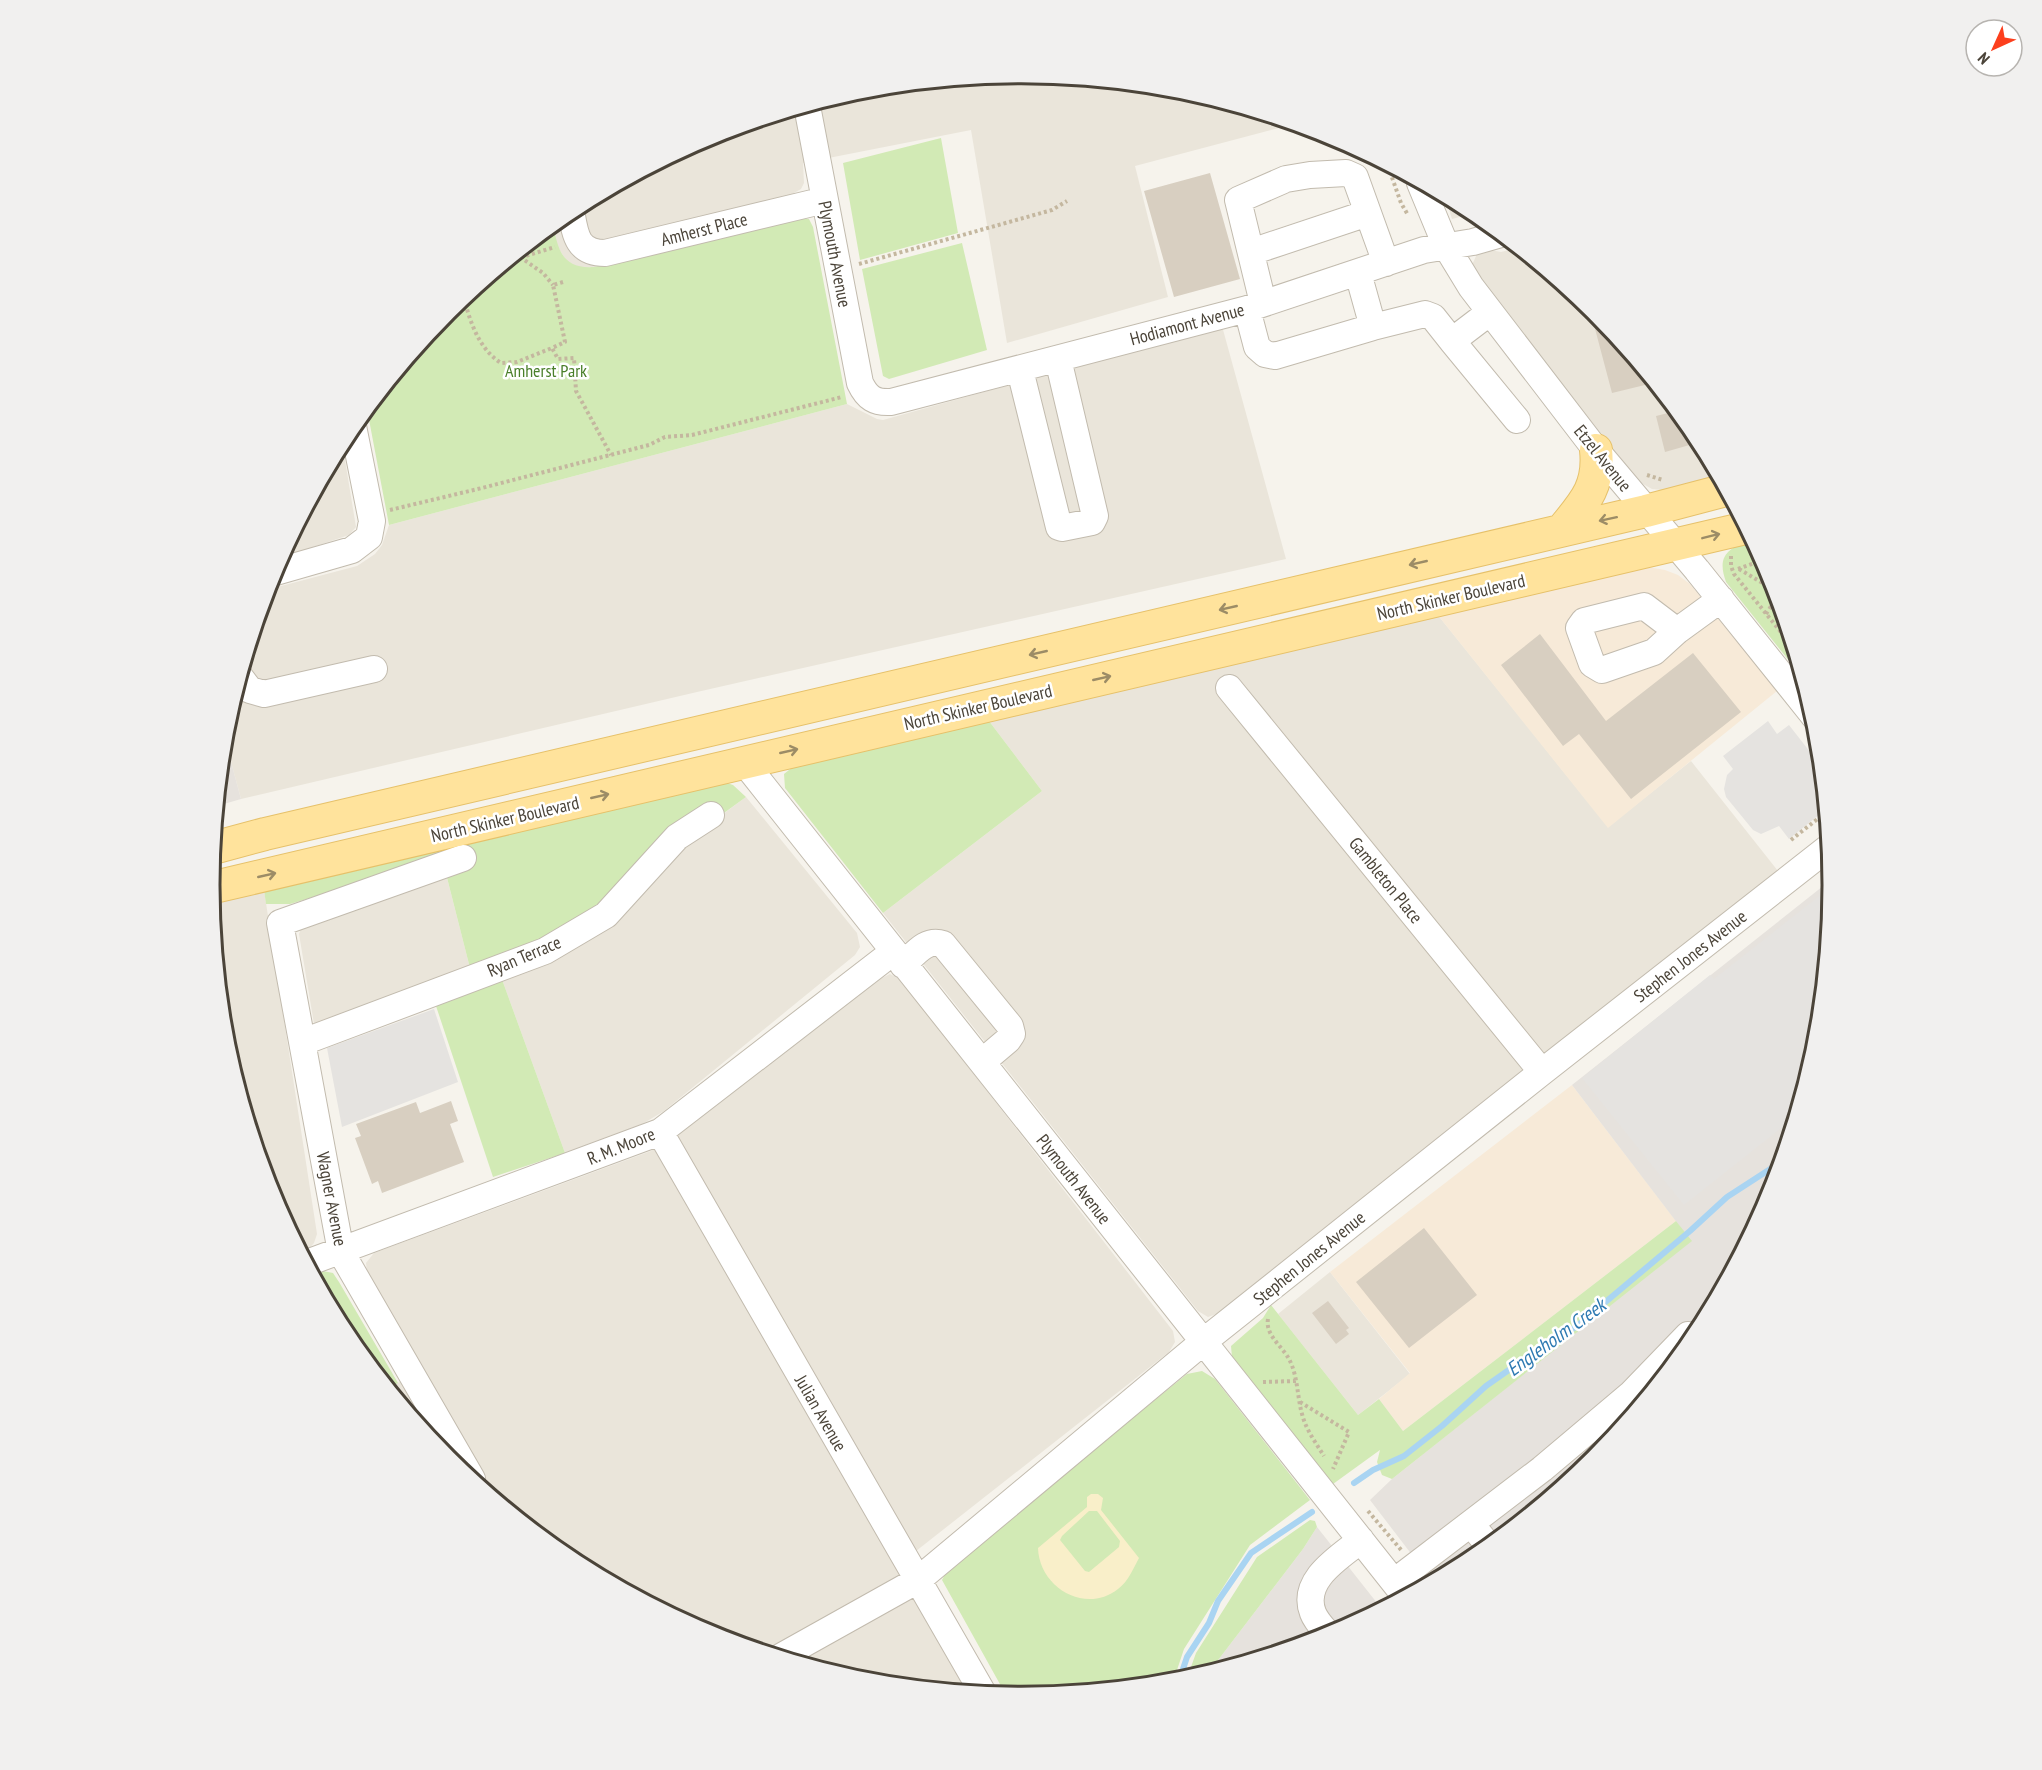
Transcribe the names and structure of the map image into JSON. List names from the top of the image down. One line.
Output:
{"streets":{"main road":["North Skinker Boulevard"],"street":["Amherst Place","Plymouth Avenue","Hodiamont Avenue","Etzel Avenue","Gambleton Place","Ryan Terrace","Stephen Jones Avenue","R. M. Moore","Wagner Avenue","Julian Avenue"]},"crossings":[["Amherst Place","Plymouth Avenue"],["Plymouth Avenue","Hodiamont Avenue"],["Plymouth Avenue","North Skinker Boulevard"],["Plymouth Avenue","Stephen Jones Avenue"],["Plymouth Avenue","R. M. Moore"],["Hodiamont Avenue","Etzel Avenue"],["Etzel Avenue","North Skinker Boulevard"],["Gambleton Place","Stephen Jones Avenue"],["Ryan Terrace","Wagner Avenue"],["Stephen Jones Avenue","Julian Avenue"],["R. M. Moore","Wagner Avenue"],["R. M. Moore","Julian Avenue"]],"water":["Engleholm Creek"],"parks":["Amherst Park"],"north":"bottom left"}
